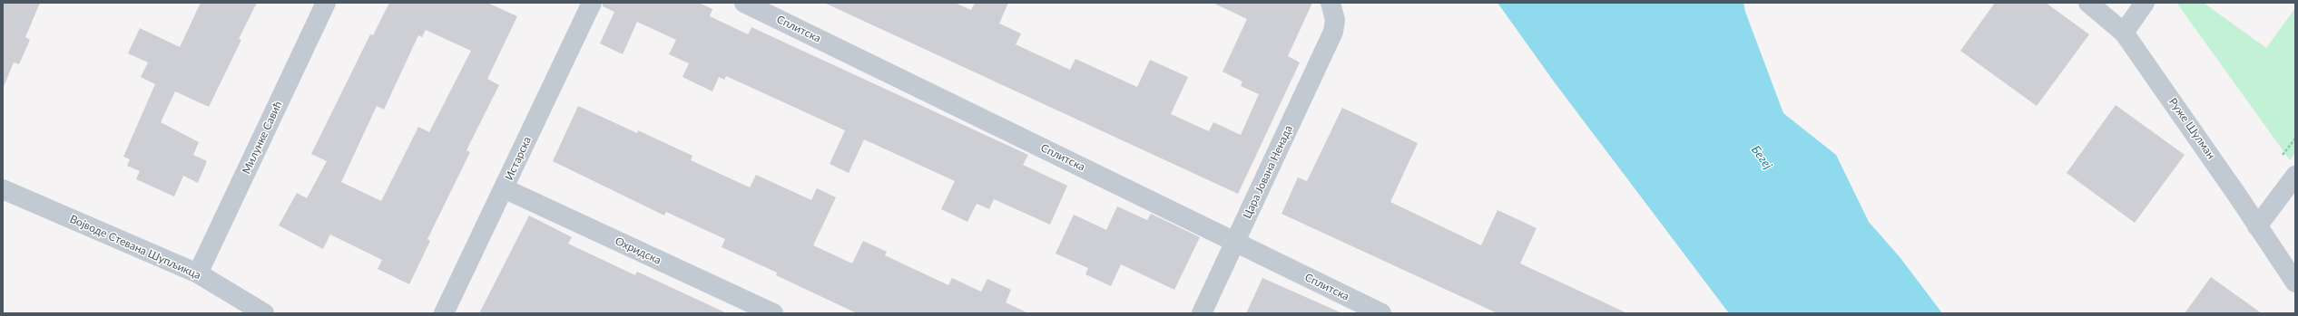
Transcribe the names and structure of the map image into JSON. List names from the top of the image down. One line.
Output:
{"streets":{"street":["Сплитска","Руже Шулман","Милунке Савић","Истарска","Цара Јована Ненада","Војводе Стевана Шупљикца","Охридска"]},"crossings":[["Сплитска","Цара Јована Ненада"],["Милунке Савић","Војводе Стевана Шупљикца"],["Истарска","Охридска"]],"water":["Бегеј"]}
